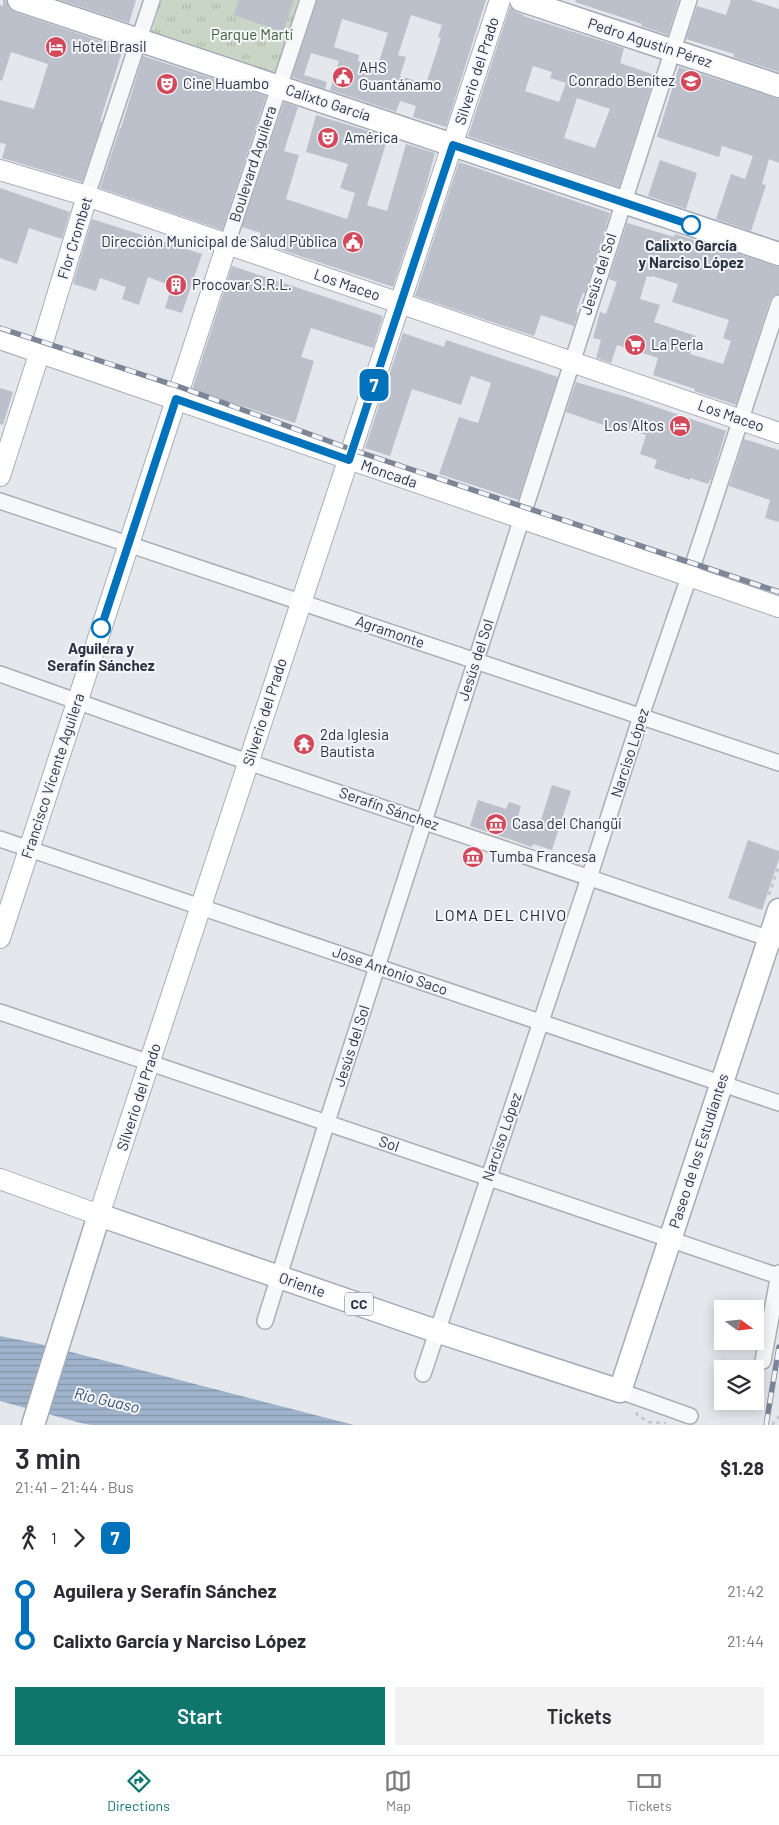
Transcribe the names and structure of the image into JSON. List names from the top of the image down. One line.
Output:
{"streets":{"main road":["Pedro Agustín Pérez","Silverio del Prado","Calixto García","Paseo de los Estudiantes","Oriente","CC"],"street":["Boulevard Aguilera","Flor Crombet","Jesús del Sol","Los Maceo","Moncada","Agramonte","Narciso López","Francisco Vicente Aguilera","Serafín Sánchez","Jose Antonio Saco","Sol"]},"crossings":[["Pedro Agustín Pérez","Jesús del Sol"],["Silverio del Prado","Calixto García"],["Silverio del Prado","Los Maceo"],["Silverio del Prado","Moncada"],["Silverio del Prado","Agramonte"],["Silverio del Prado","Serafín Sánchez"],["Silverio del Prado","Jose Antonio Saco"],["Silverio del Prado","Sol"],["Silverio del Prado","Oriente"],["Calixto García","Boulevard Aguilera"],["Calixto García","Flor Crombet"],["Calixto García","Jesús del Sol"],["Boulevard Aguilera","Los Maceo"],["Boulevard Aguilera","Francisco Vicente Aguilera"],["Flor Crombet","Los Maceo"],["Flor Crombet","Moncada"],["Jesús del Sol","Los Maceo"],["Jesús del Sol","Moncada"],["Jesús del Sol","Agramonte"],["Jesús del Sol","Serafín Sánchez"],["Jesús del Sol","Jose Antonio Saco"],["Jesús del Sol","Sol"],["Jesús del Sol","Oriente"],["Los Maceo","Narciso López"],["Los Maceo","Francisco Vicente Aguilera"],["Moncada","Narciso López"],["Moncada","Francisco Vicente Aguilera"],["Agramonte","Narciso López"],["Agramonte","Francisco Vicente Aguilera"],["Narciso López","Serafín Sánchez"],["Narciso López","Jose Antonio Saco"],["Narciso López","Sol"],["Narciso López","Oriente"],["Francisco Vicente Aguilera","Serafín Sánchez"],["Francisco Vicente Aguilera","Jose Antonio Saco"],["Serafín Sánchez","Paseo de los Estudiantes"],["Jose Antonio Saco","Paseo de los Estudiantes"],["Sol","Paseo de los Estudiantes"],["Paseo de los Estudiantes","Oriente"]],"districts":["LOMA DEL CHIVO"],"water":["Río Guaso"],"parks":["Parque Martí"],"places":{"hotel":["Hotel Brasil","Los Altos"],"public building":["AHS Guantánamo","Dirección Municipal de Salud Pública"],"school or university":["Conrado Benítez"],"theatre":["Cine Huambo","América"],"other":["Calixto García y Narciso López","Aguilera y Serafín Sánchez"],"building":["Procovar S.R.L."],"supermarket":["La Perla"],"temple":["2da Iglesia Bautista"],"museum":["Casa del Changüí","Tumba Francesa"]},"lines":["bus line 7"],"north":"right","page":{"on_map":"7","heading":["3 min","21:41 – 21:44 · Bus","$1.28"],"legs":["1","7"],"list":[{"name":"Aguilera y Serafín Sánchez","value":"21:42"},{"name":"Calixto García y Narciso López","value":"21:44"}],"buttons":["Start","Tickets"],"tabs":["Directions","Map","Tickets"]}}
